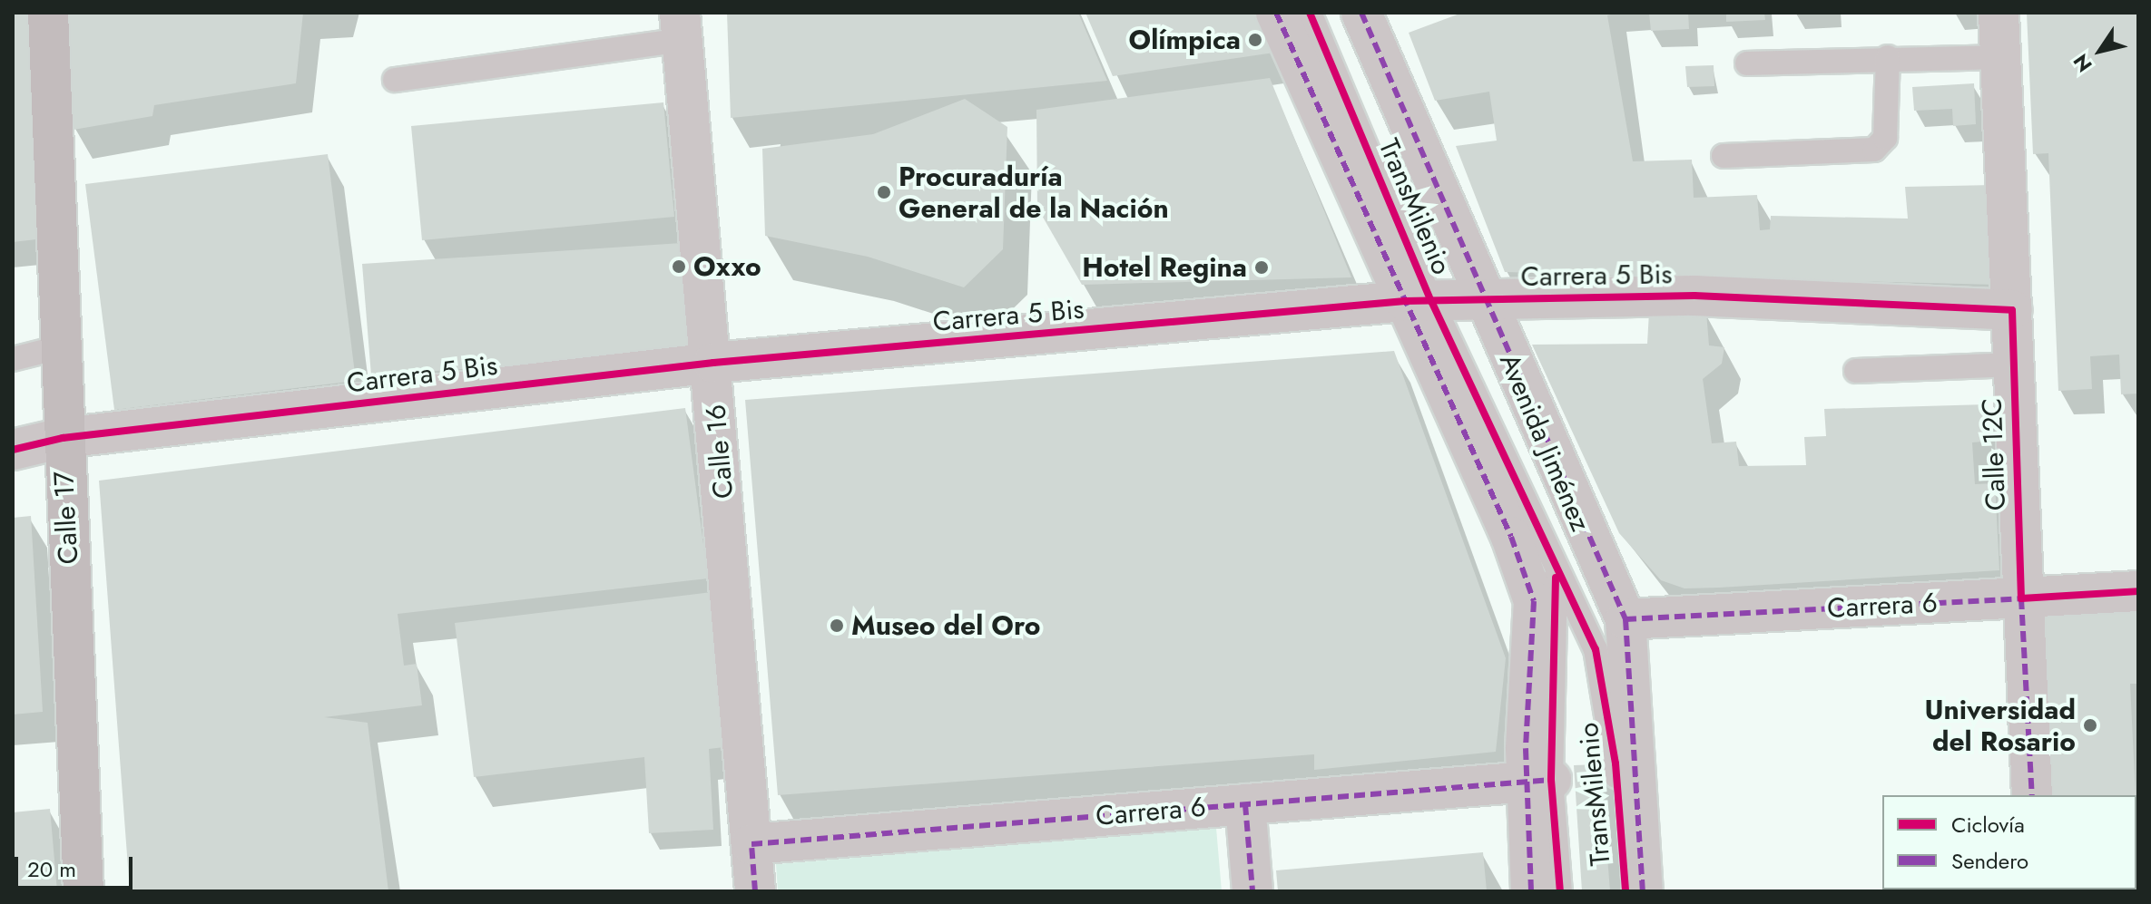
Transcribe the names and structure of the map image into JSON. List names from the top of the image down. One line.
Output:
{"streets":{"street":["Carrera 5 Bis","Avenida Jiménez","Calle 16","Calle 12C","Calle 17","Carrera 6"],"lane":["TransMilenio"]},"crossings":[["TransMilenio","Carrera 5 Bis"],["TransMilenio","Carrera 6"],["Carrera 5 Bis","Avenida Jiménez"],["Carrera 5 Bis","Calle 16"],["Carrera 5 Bis","Calle 12C"],["Carrera 5 Bis","Calle 17"],["Avenida Jiménez","Carrera 6"],["Calle 16","Carrera 6"],["Calle 12C","Carrera 6"]],"places":["Olímpica","Procuraduría General de la Nación","Oxxo","Hotel Regina","Museo del Oro","Universidad del Rosario"],"legend":["Ciclovía","Sendero"],"scale_bar":"20 m","north":"bottom left"}
